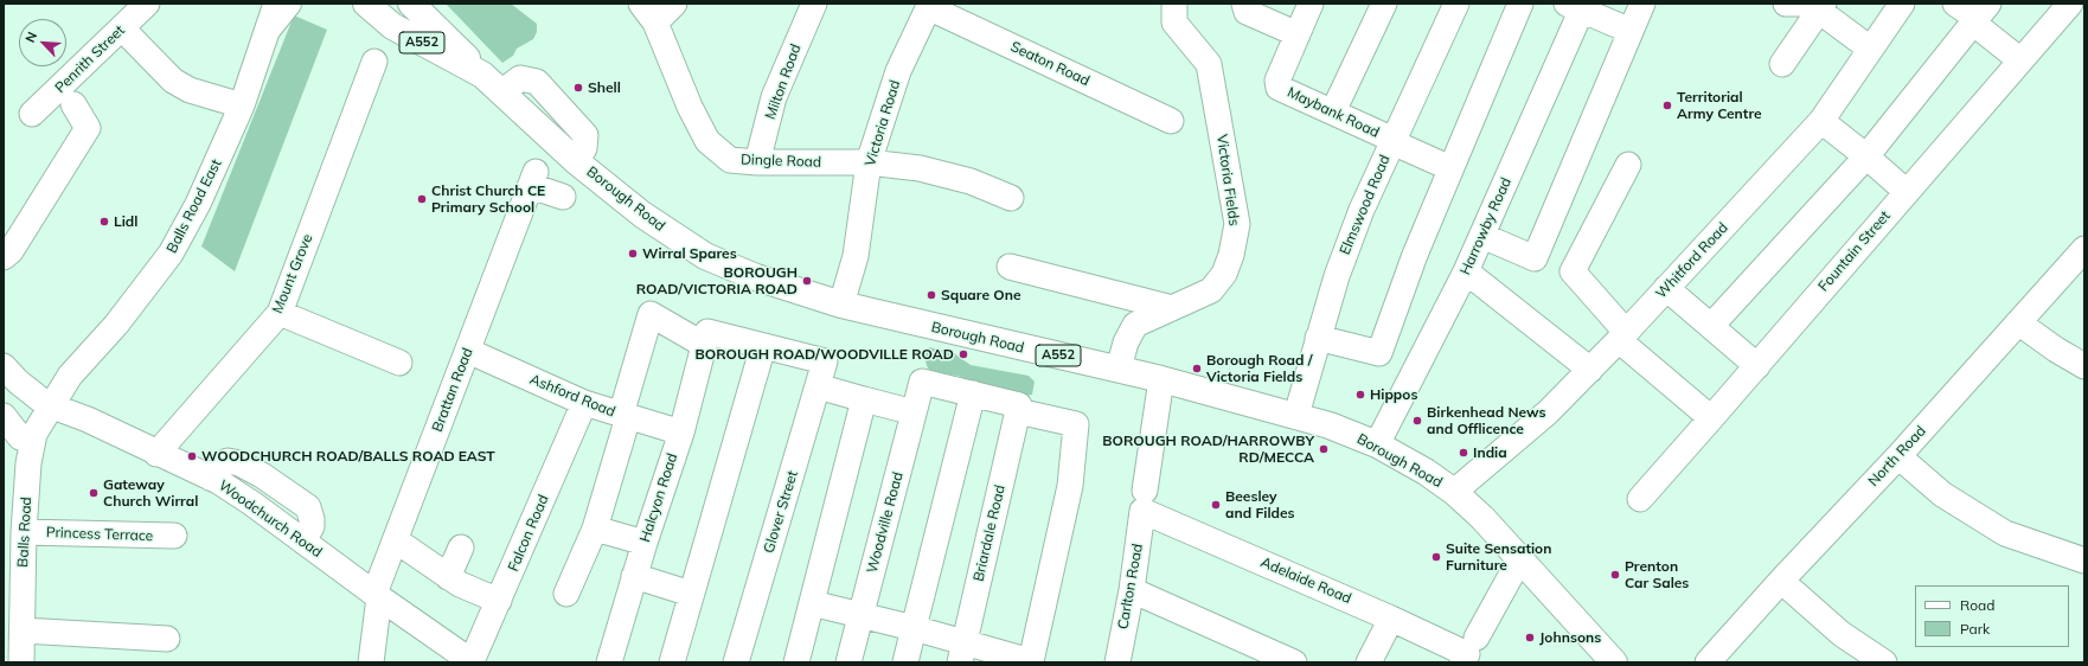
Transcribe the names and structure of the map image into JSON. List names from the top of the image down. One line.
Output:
{"streets":{"highway":["A552","Borough Road"],"street":["Penrith Street","Seaton Road","Milton Road","Maybank Road","Victoria Road","Dingle Road","Victoria Fields","Elmswood Road","Balls Road East","Harrowby Road","Fountain Street","Whitford Road","Mount Grove","Brattan Road","Ashford Road","North Road","Halcyon Road","Glover Street","Woodchurch Road","Woodville Road","Balls Road","Falcon Road","Briardale Road","Princess Terrace","Adelaide Road","Carlton Road"]},"crossings":[["A552","Borough Road"],["Seaton Road","Victoria Road"],["Milton Road","Dingle Road"],["Maybank Road","Elmswood Road"],["Victoria Road","Dingle Road"],["Victoria Road","Borough Road"],["Victoria Fields","Borough Road"],["Borough Road","Elmswood Road"],["Borough Road","Harrowby Road"],["Borough Road","Whitford Road"],["Borough Road","Carlton Road"],["Balls Road East","Woodchurch Road"],["Balls Road East","Balls Road"],["Mount Grove","Woodchurch Road"],["Brattan Road","Ashford Road"],["Brattan Road","Woodchurch Road"],["Ashford Road","Halcyon Road"],["Ashford Road","Falcon Road"],["Woodchurch Road","Balls Road"],["Woodchurch Road","Falcon Road"],["Balls Road","Princess Terrace"],["Adelaide Road","Carlton Road"]],"places":["Shell","Territorial Army Centre","Christ Church CE Primary School","Lidl","Wirral Spares","BOROUGH ROAD/VICTORIA ROAD","Square One","BOROUGH ROAD/WOODVILLE ROAD","Borough Road / Victoria Fields","Hippos","Birkenhead News and Offlicence","BOROUGH ROAD/HARROWBY RD/MECCA","India","WOODCHURCH ROAD/BALLS ROAD EAST","Gateway Church Wirral","Beesley and Fildes","Suite Sensation Furniture","Prenton Car Sales","Johnsons"],"legend":["Road","Park"],"north":"top left"}
